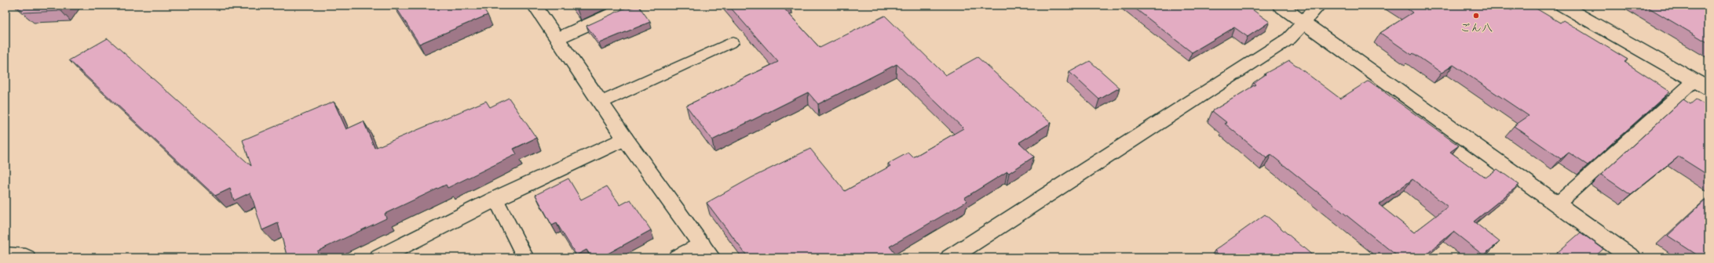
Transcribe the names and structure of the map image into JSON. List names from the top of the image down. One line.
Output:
{"places":["ごん八"]}
